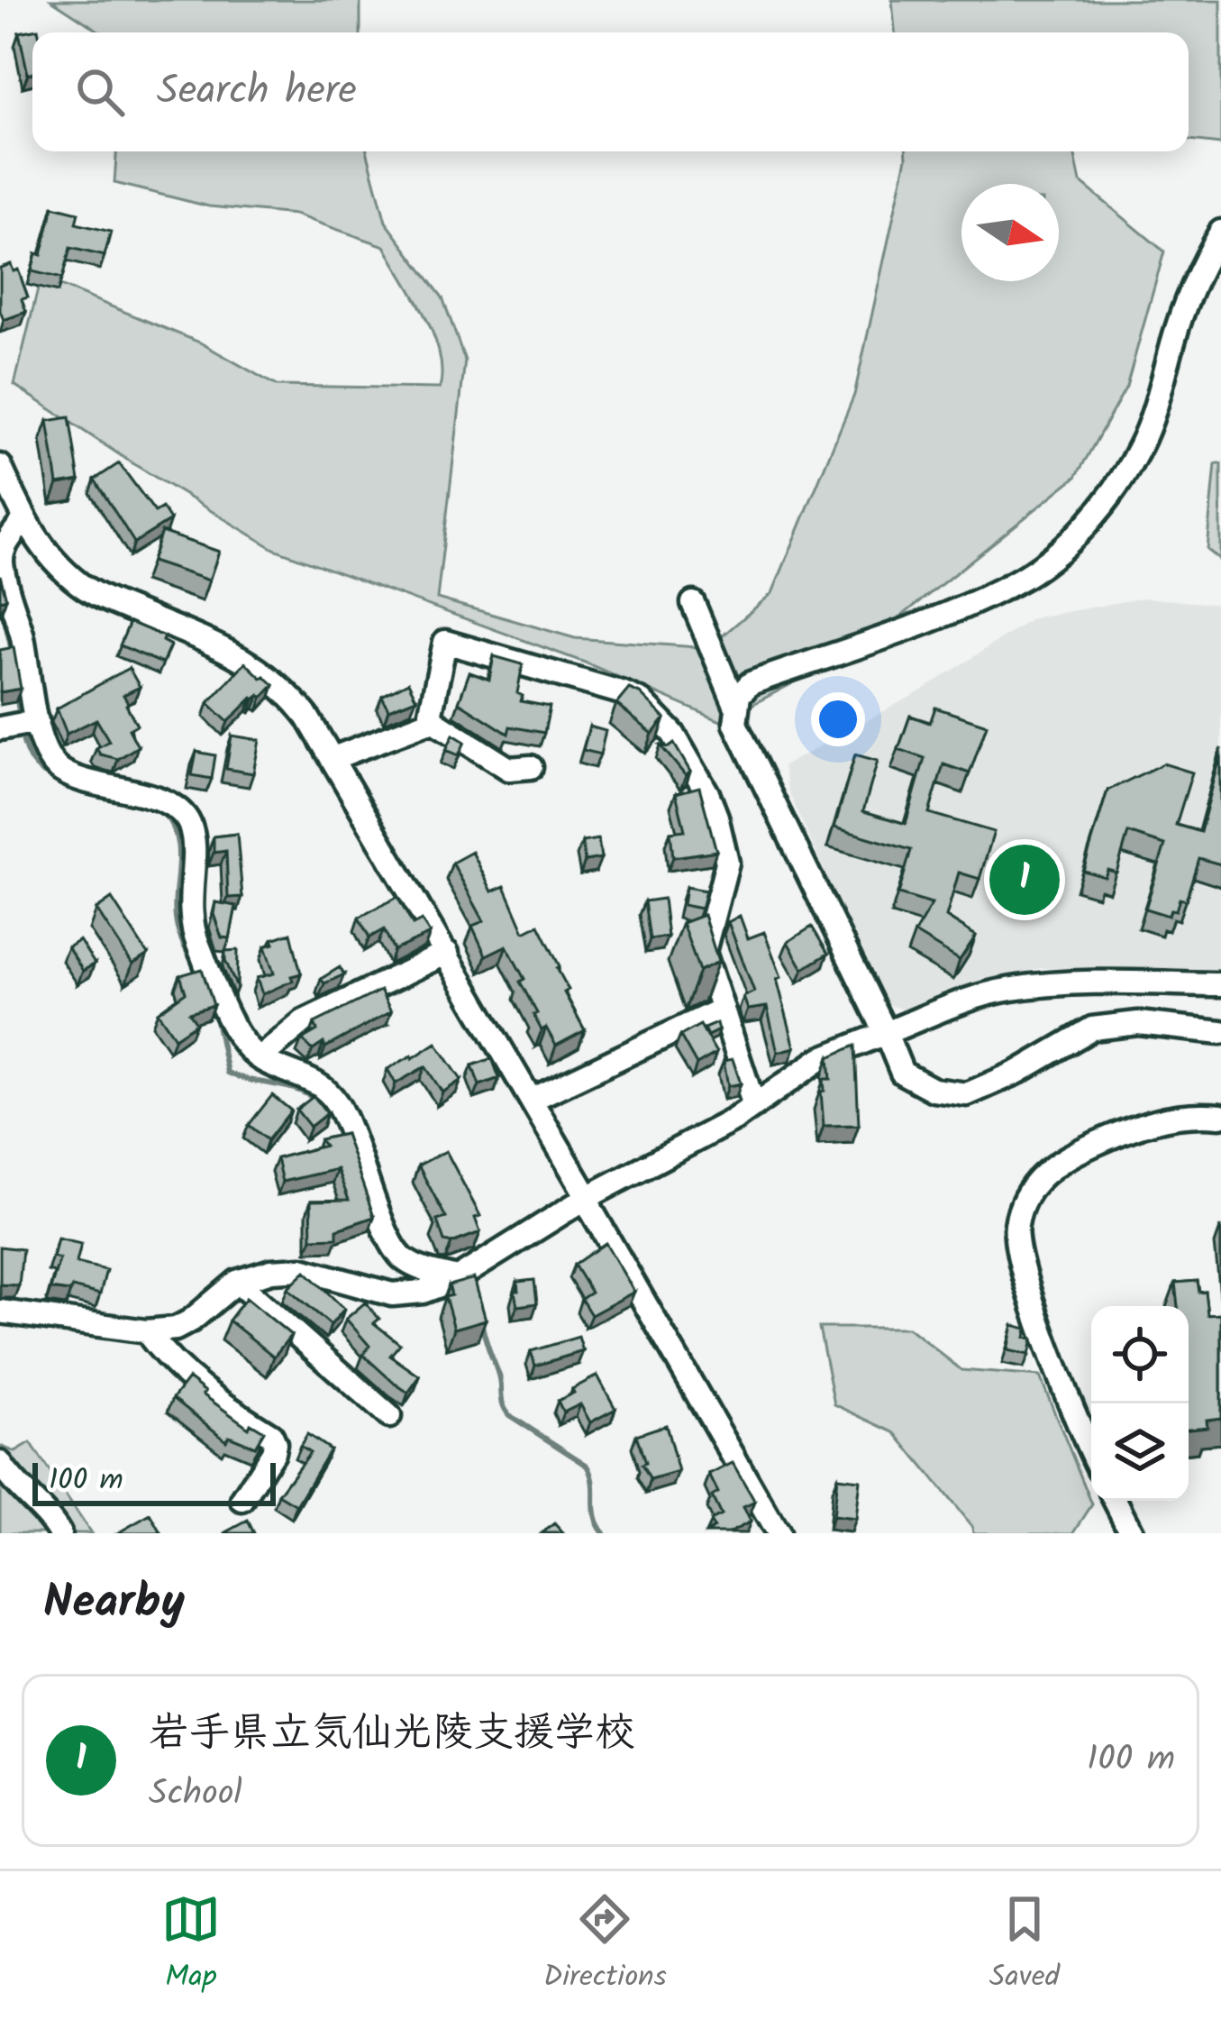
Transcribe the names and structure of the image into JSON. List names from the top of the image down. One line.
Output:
{"scale_bar":"100 m","north":"right","page":{"search":"Search here","pins":"1","scale":"100 m","heading":"Nearby","list":[{"mark":"1","name":"岩手県立気仙光陵支援学校","note":"School","value":"100 m"}],"nav":["Map","Directions","Saved"]}}
